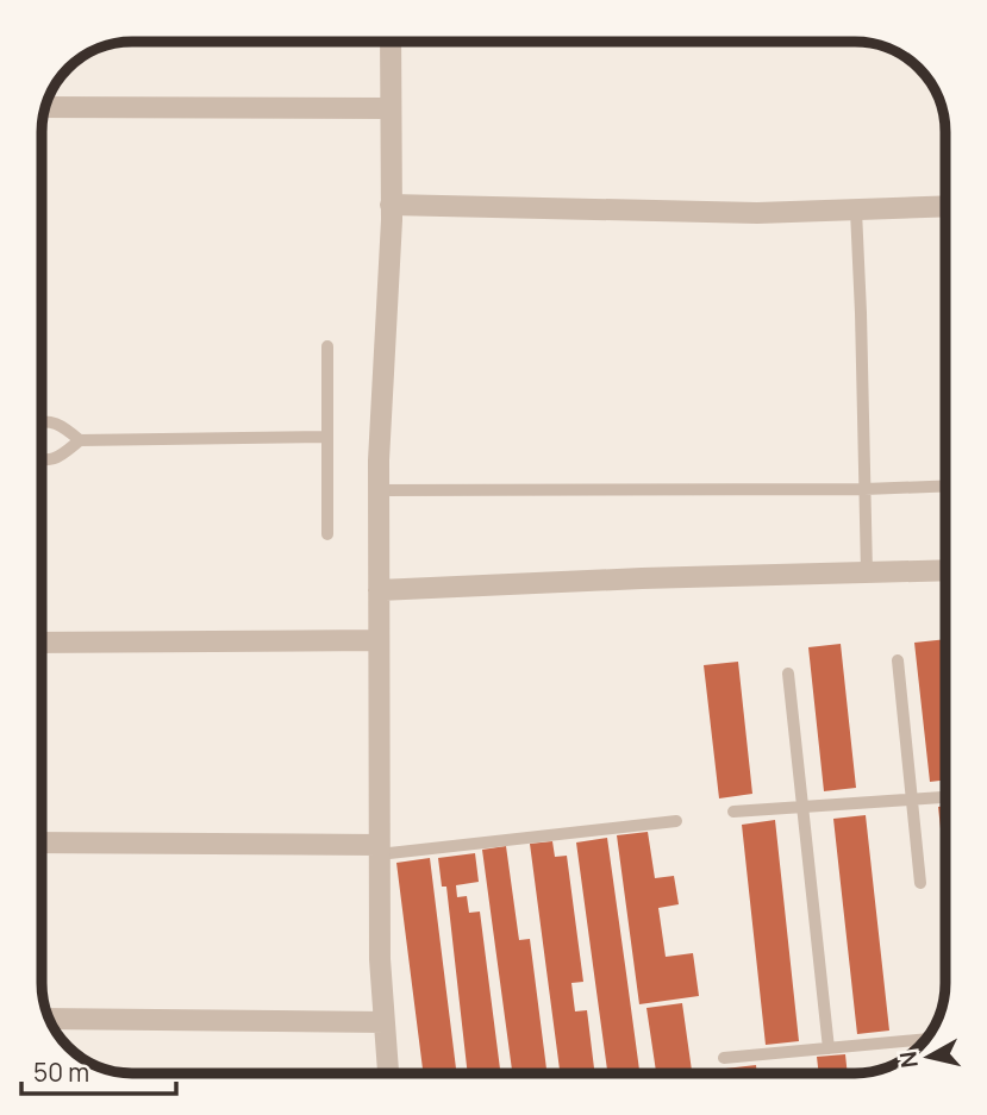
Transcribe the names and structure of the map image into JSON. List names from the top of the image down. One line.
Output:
{"scale_bar":"50 m","north":"left"}
